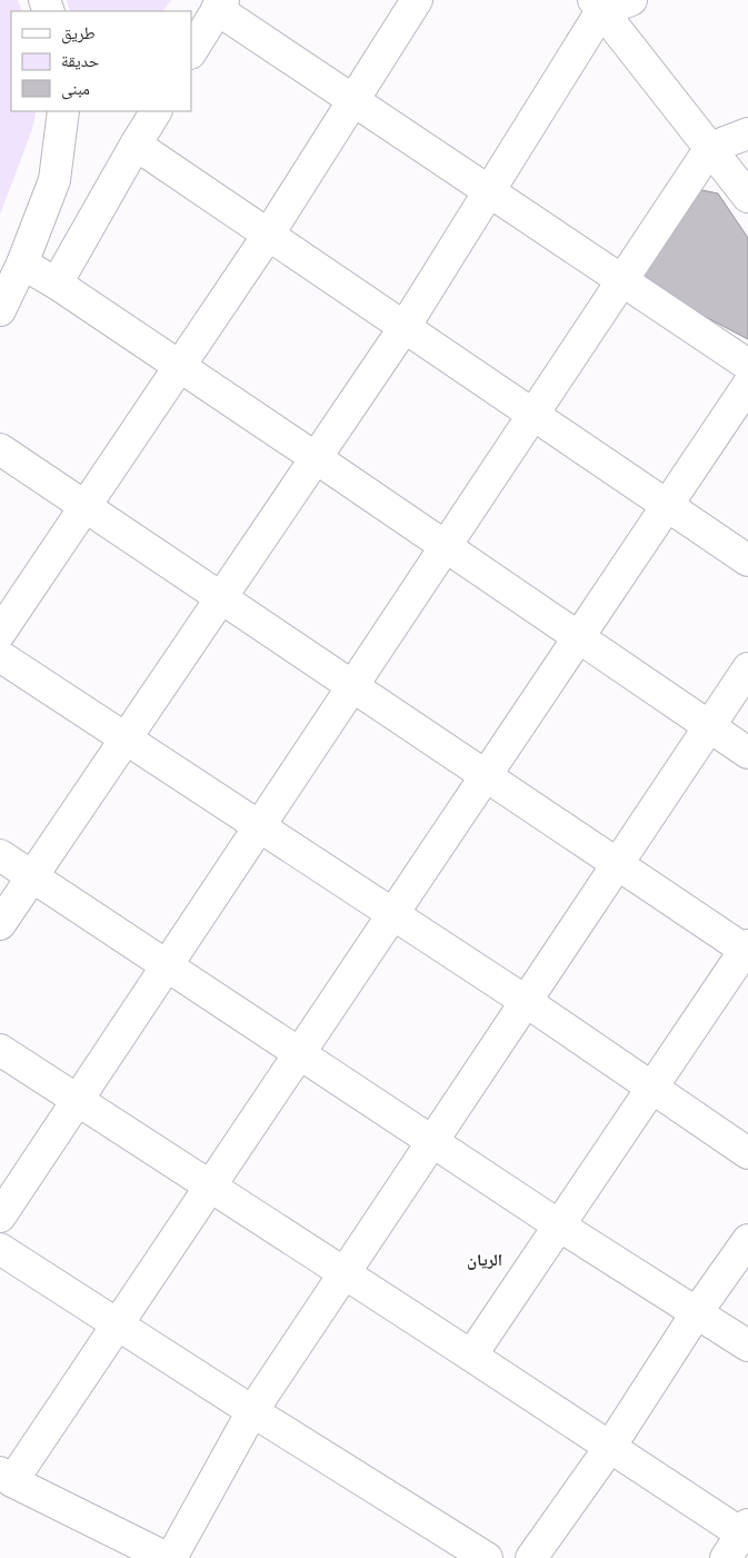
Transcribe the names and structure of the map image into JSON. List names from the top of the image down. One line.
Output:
{"districts":["الريان"],"legend":["طريق","حديقة","مبنى"]}
